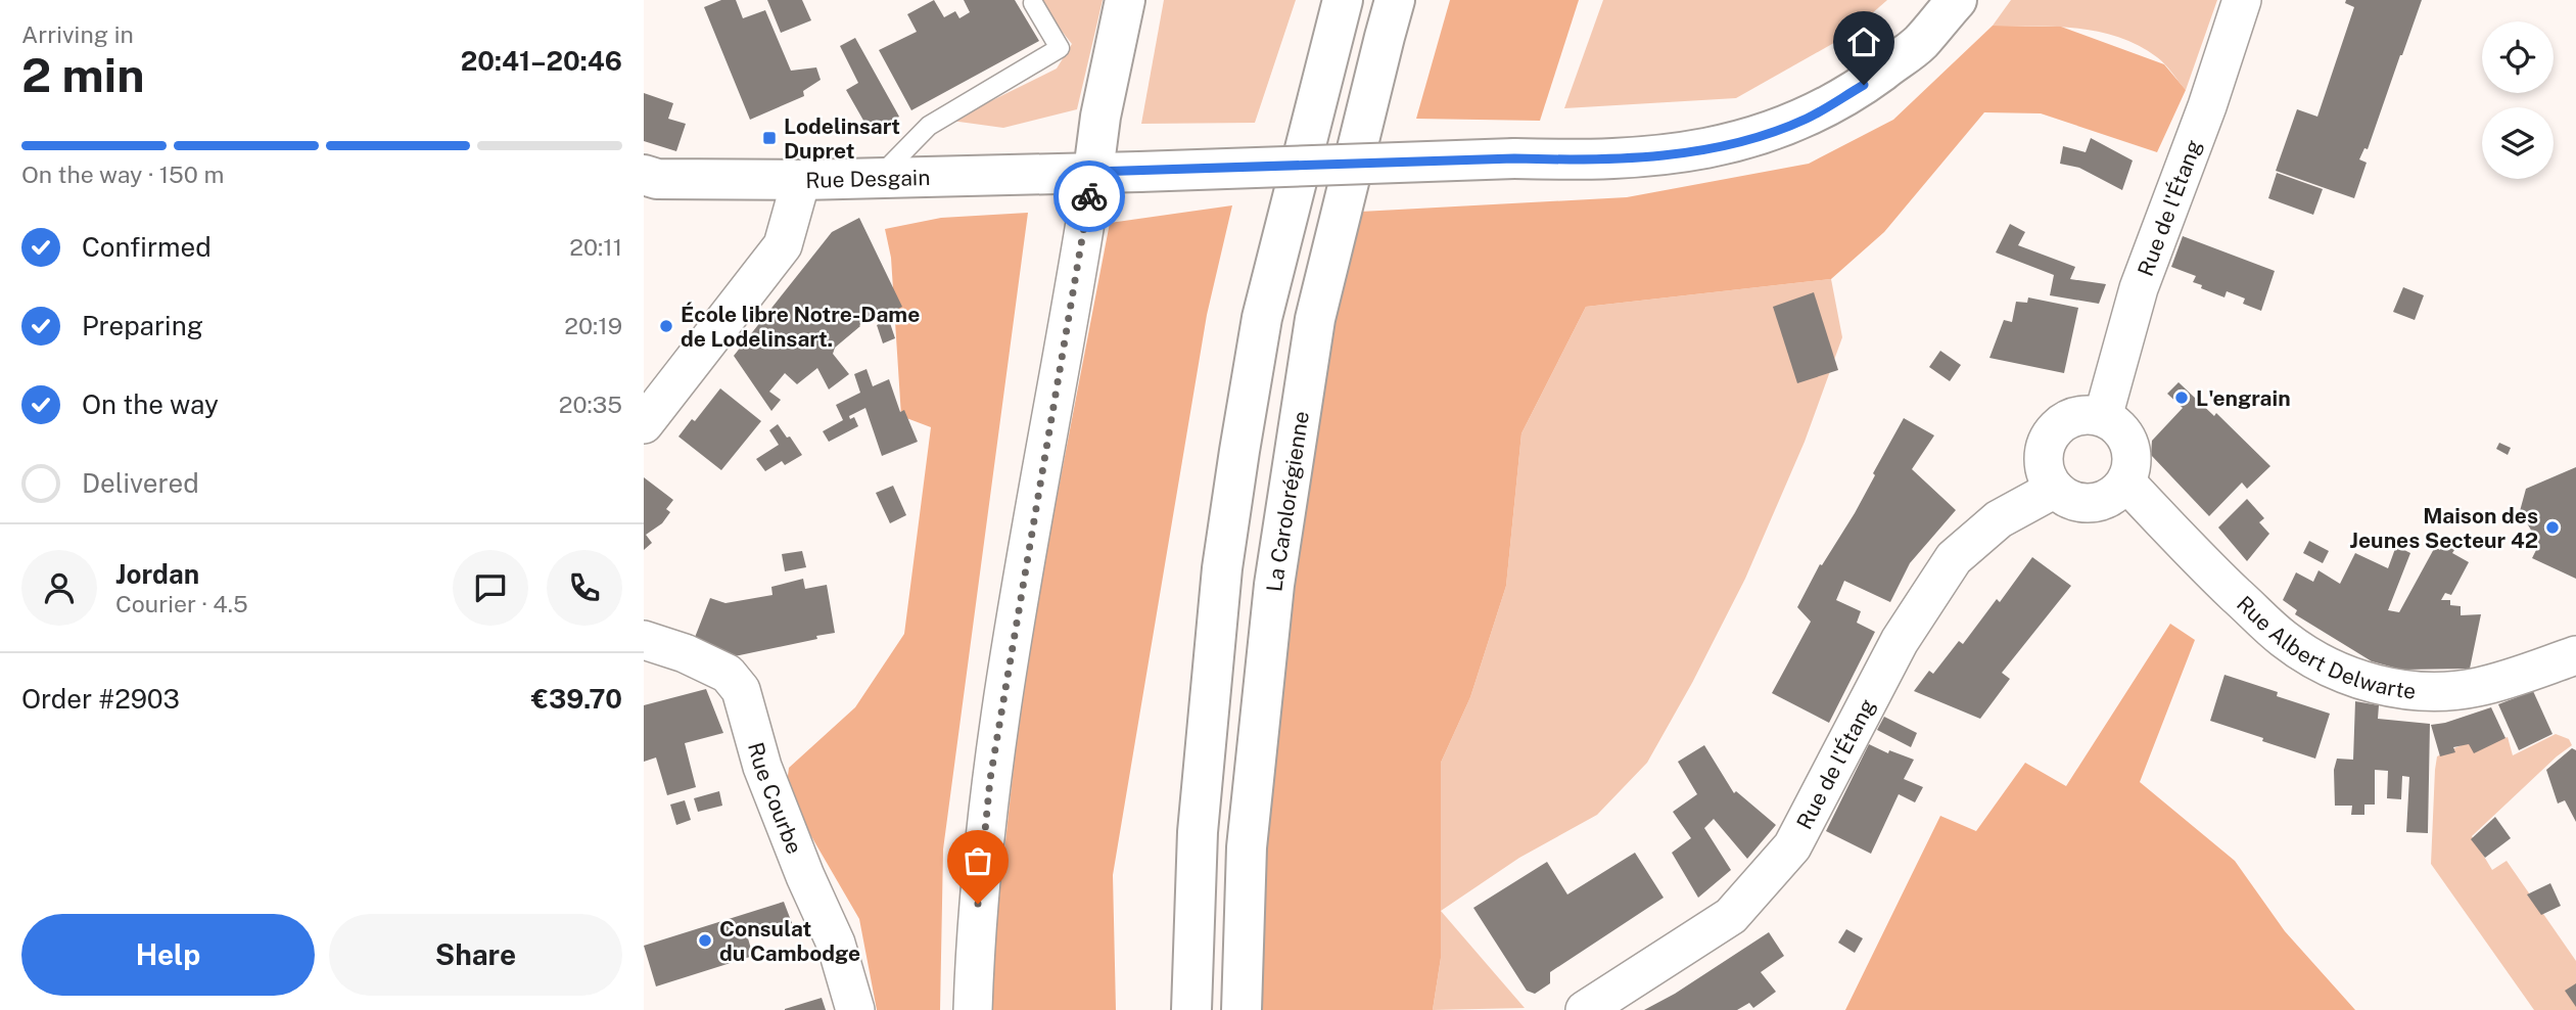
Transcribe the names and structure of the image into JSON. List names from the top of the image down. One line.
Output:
{"streets":{"main road":["Rue Desgain","La Carolorégienne"],"street":["Rue de l'Étang","Rue Albert Delwarte","Rue Courbe"]},"crossings":[["Rue de l'Étang","Rue Albert Delwarte"]],"places":{"transit":["Lodelinsart Dupret"],"other":["École libre Notre-Dame de Lodelinsart.","L'engrain","Maison des Jeunes Secteur 42","Consulat du Cambodge"]},"page":{"heading":["2 min","Arriving in","20:41–20:46"],"panel":["Jordan","Courier · 4.5","Order #2903","€39.70"],"bar":"On the way · 150 m","list":[["Confirmed","20:11"],["Preparing","20:19"],["On the way","20:35"],"Delivered"],"buttons":["Help","Share"]}}
